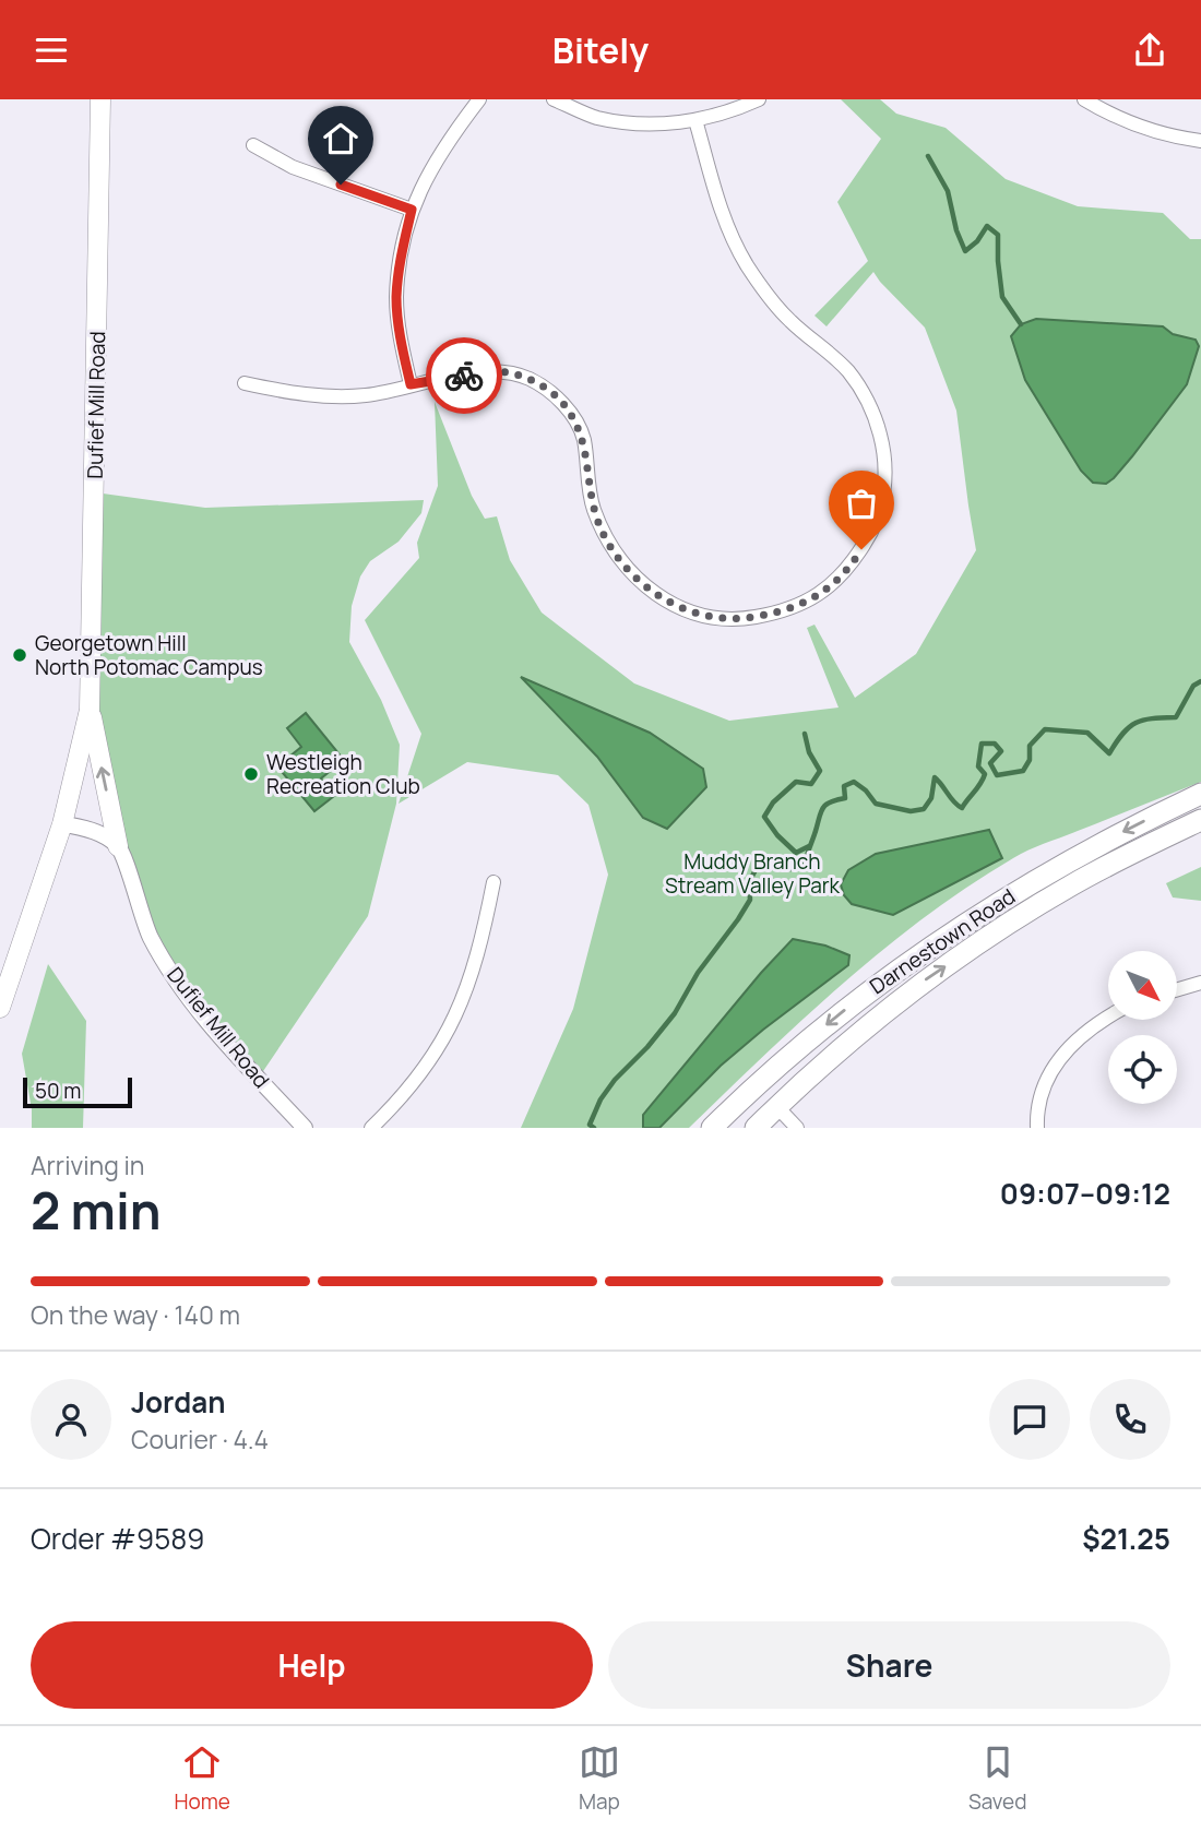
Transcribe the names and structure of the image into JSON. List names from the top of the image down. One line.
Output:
{"streets":{"main road":["Dufief Mill Road","Darnestown Road"]},"parks":["Muddy Branch Stream Valley Park"],"places":["Georgetown Hill North Potomac Campus","Westleigh Recreation Club"],"scale_bar":"50 m","north":"bottom right","page":{"header":"Bitely","scale":"50 m","heading":["2 min","Arriving in","09:07–09:12"],"panel":["Jordan","Courier · 4.4","Order #9589","$21.25"],"bar":"On the way · 140 m","buttons":["Help","Share"],"tabs":["Home","Map","Saved"]}}
